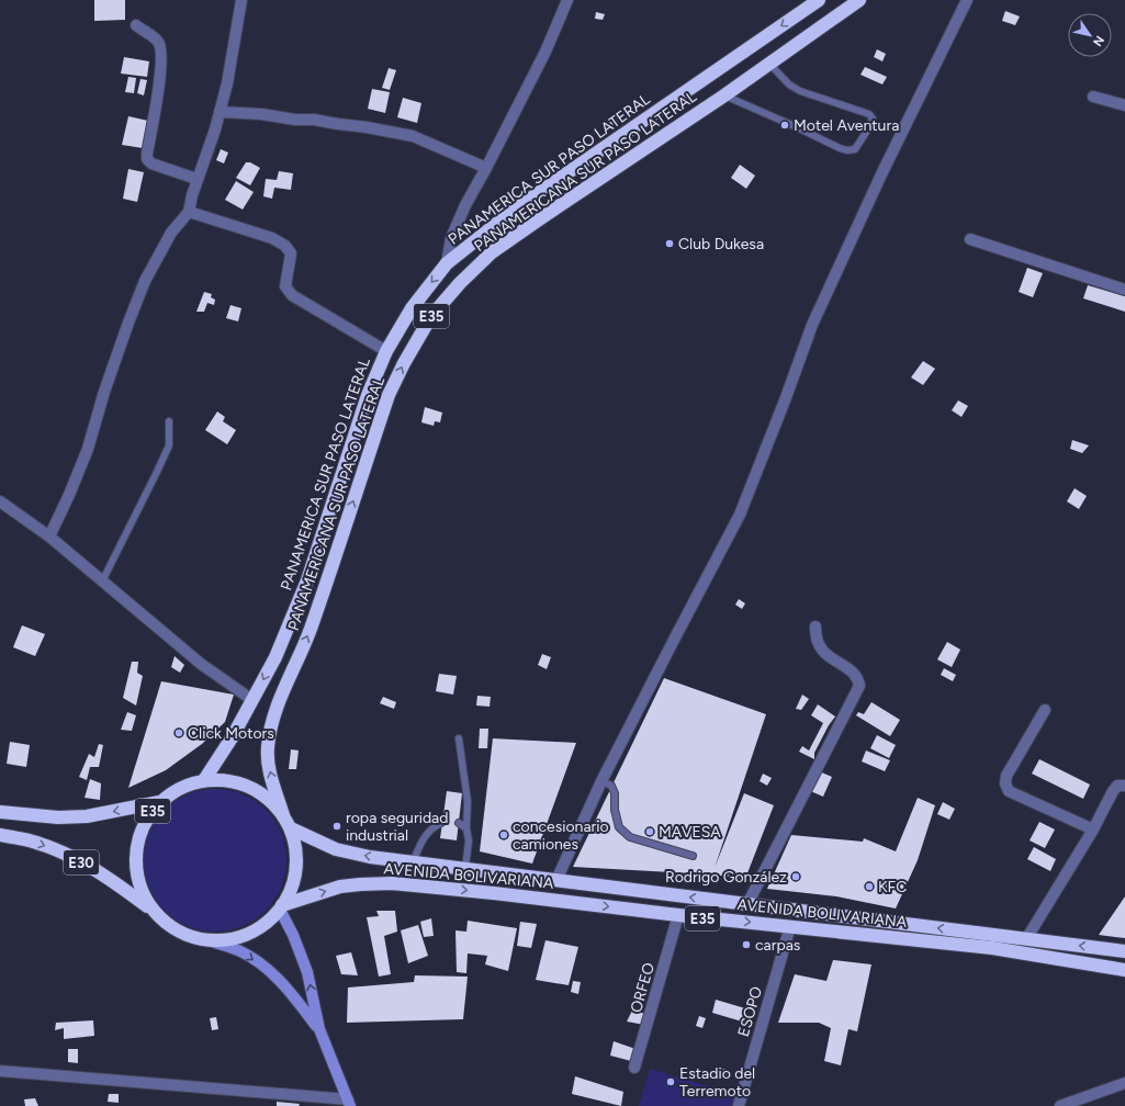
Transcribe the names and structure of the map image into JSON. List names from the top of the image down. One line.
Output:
{"streets":{"highway":["PANAMERICA SUR PASO LATERAL","PANAMERICANA SUR PASO LATERAL","E35","E30","AVENIDA BOLIVARIANA"],"street":["ORFEO","ESOPO"]},"crossings":[["PANAMERICA SUR PASO LATERAL","E35"],["PANAMERICANA SUR PASO LATERAL","E35"],["E35","E30"],["E35","AVENIDA BOLIVARIANA"],["AVENIDA BOLIVARIANA","ORFEO"],["AVENIDA BOLIVARIANA","ESOPO"]],"one_way":["PANAMERICA SUR PASO LATERAL","PANAMERICANA SUR PASO LATERAL"],"places":["Motel Aventura","Club Dukesa","Click Motors","ropa seguridad industrial","MAVESA","concesionario camiones","Rodrigo González","KFC","carpas","Estadio del Terremoto"],"north":"bottom right"}
